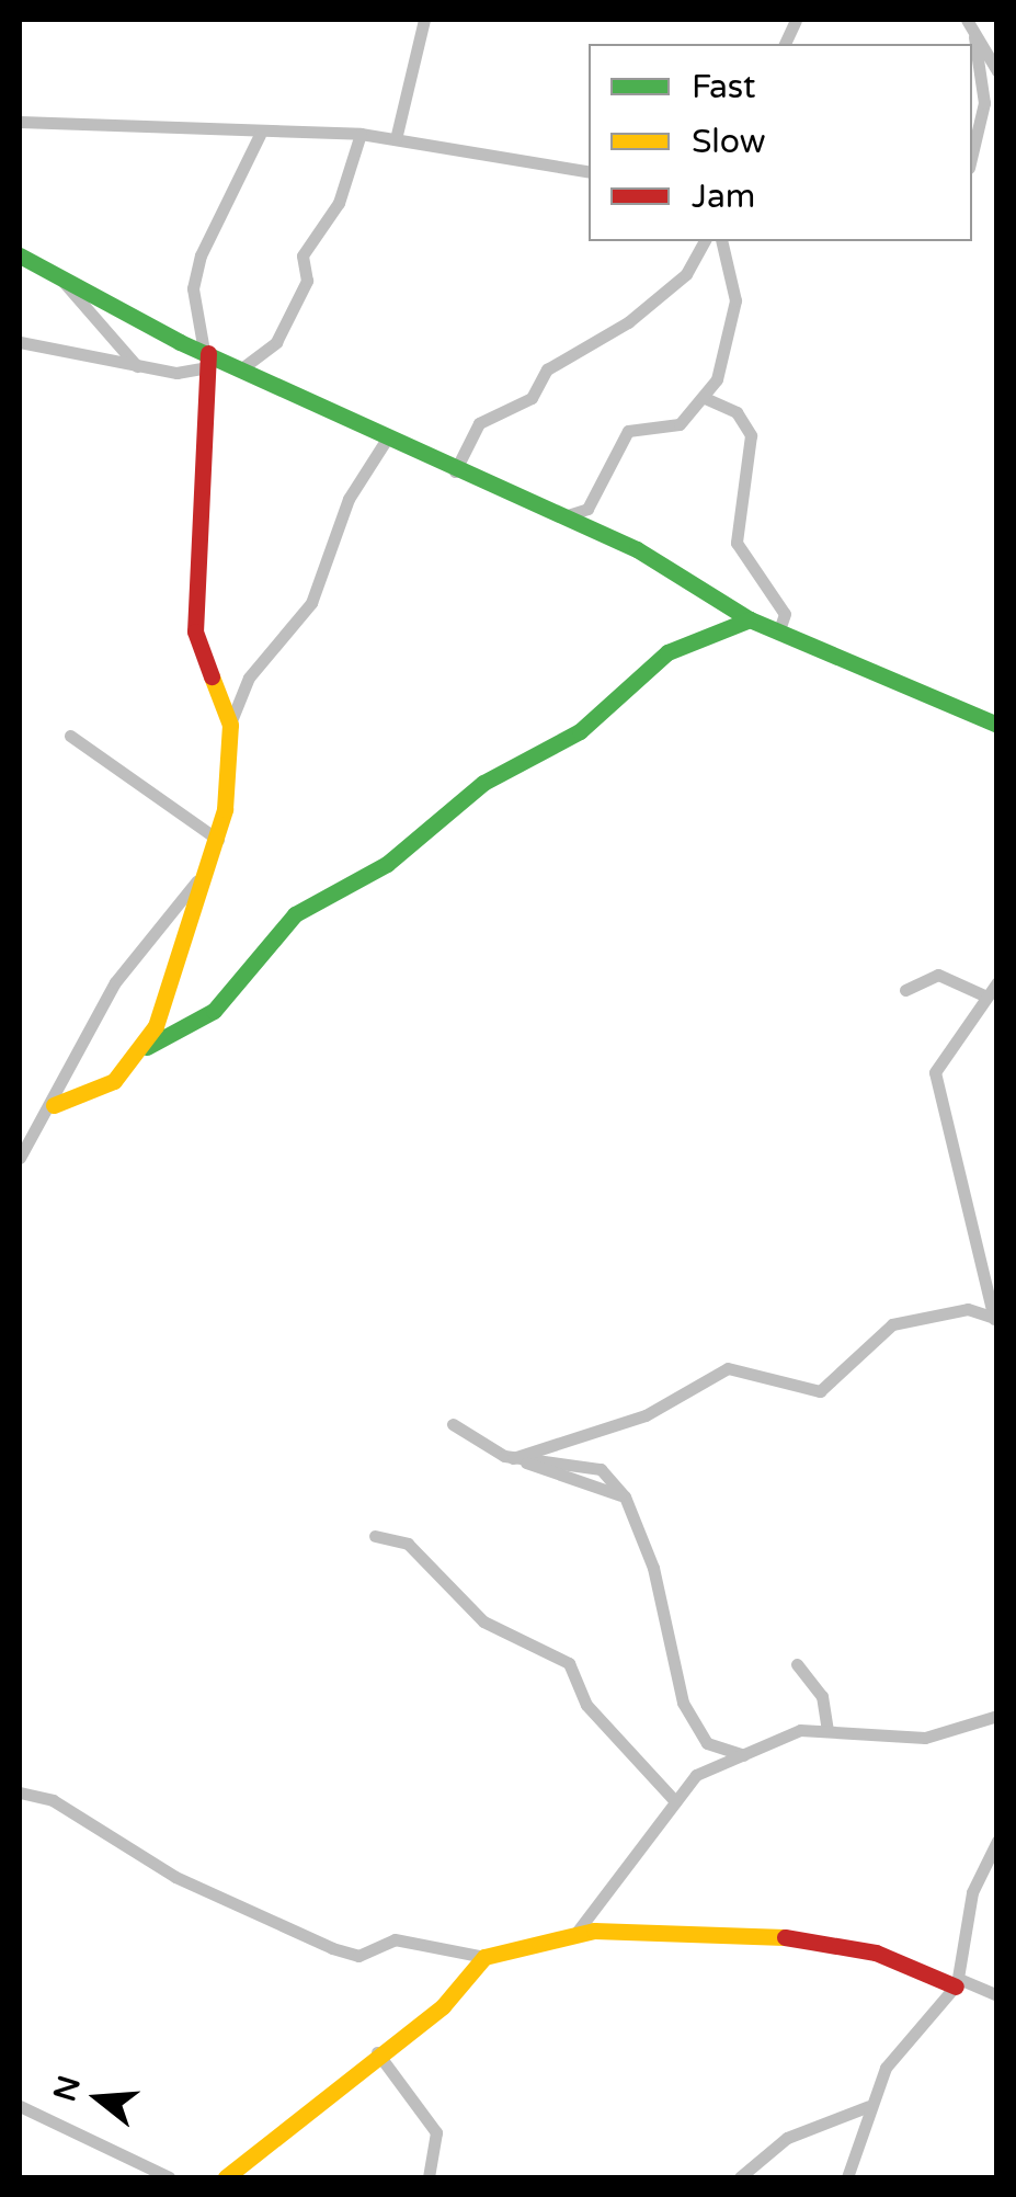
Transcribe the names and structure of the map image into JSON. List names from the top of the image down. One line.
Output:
{"legend":["Fast","Slow","Jam"],"north":"left"}
